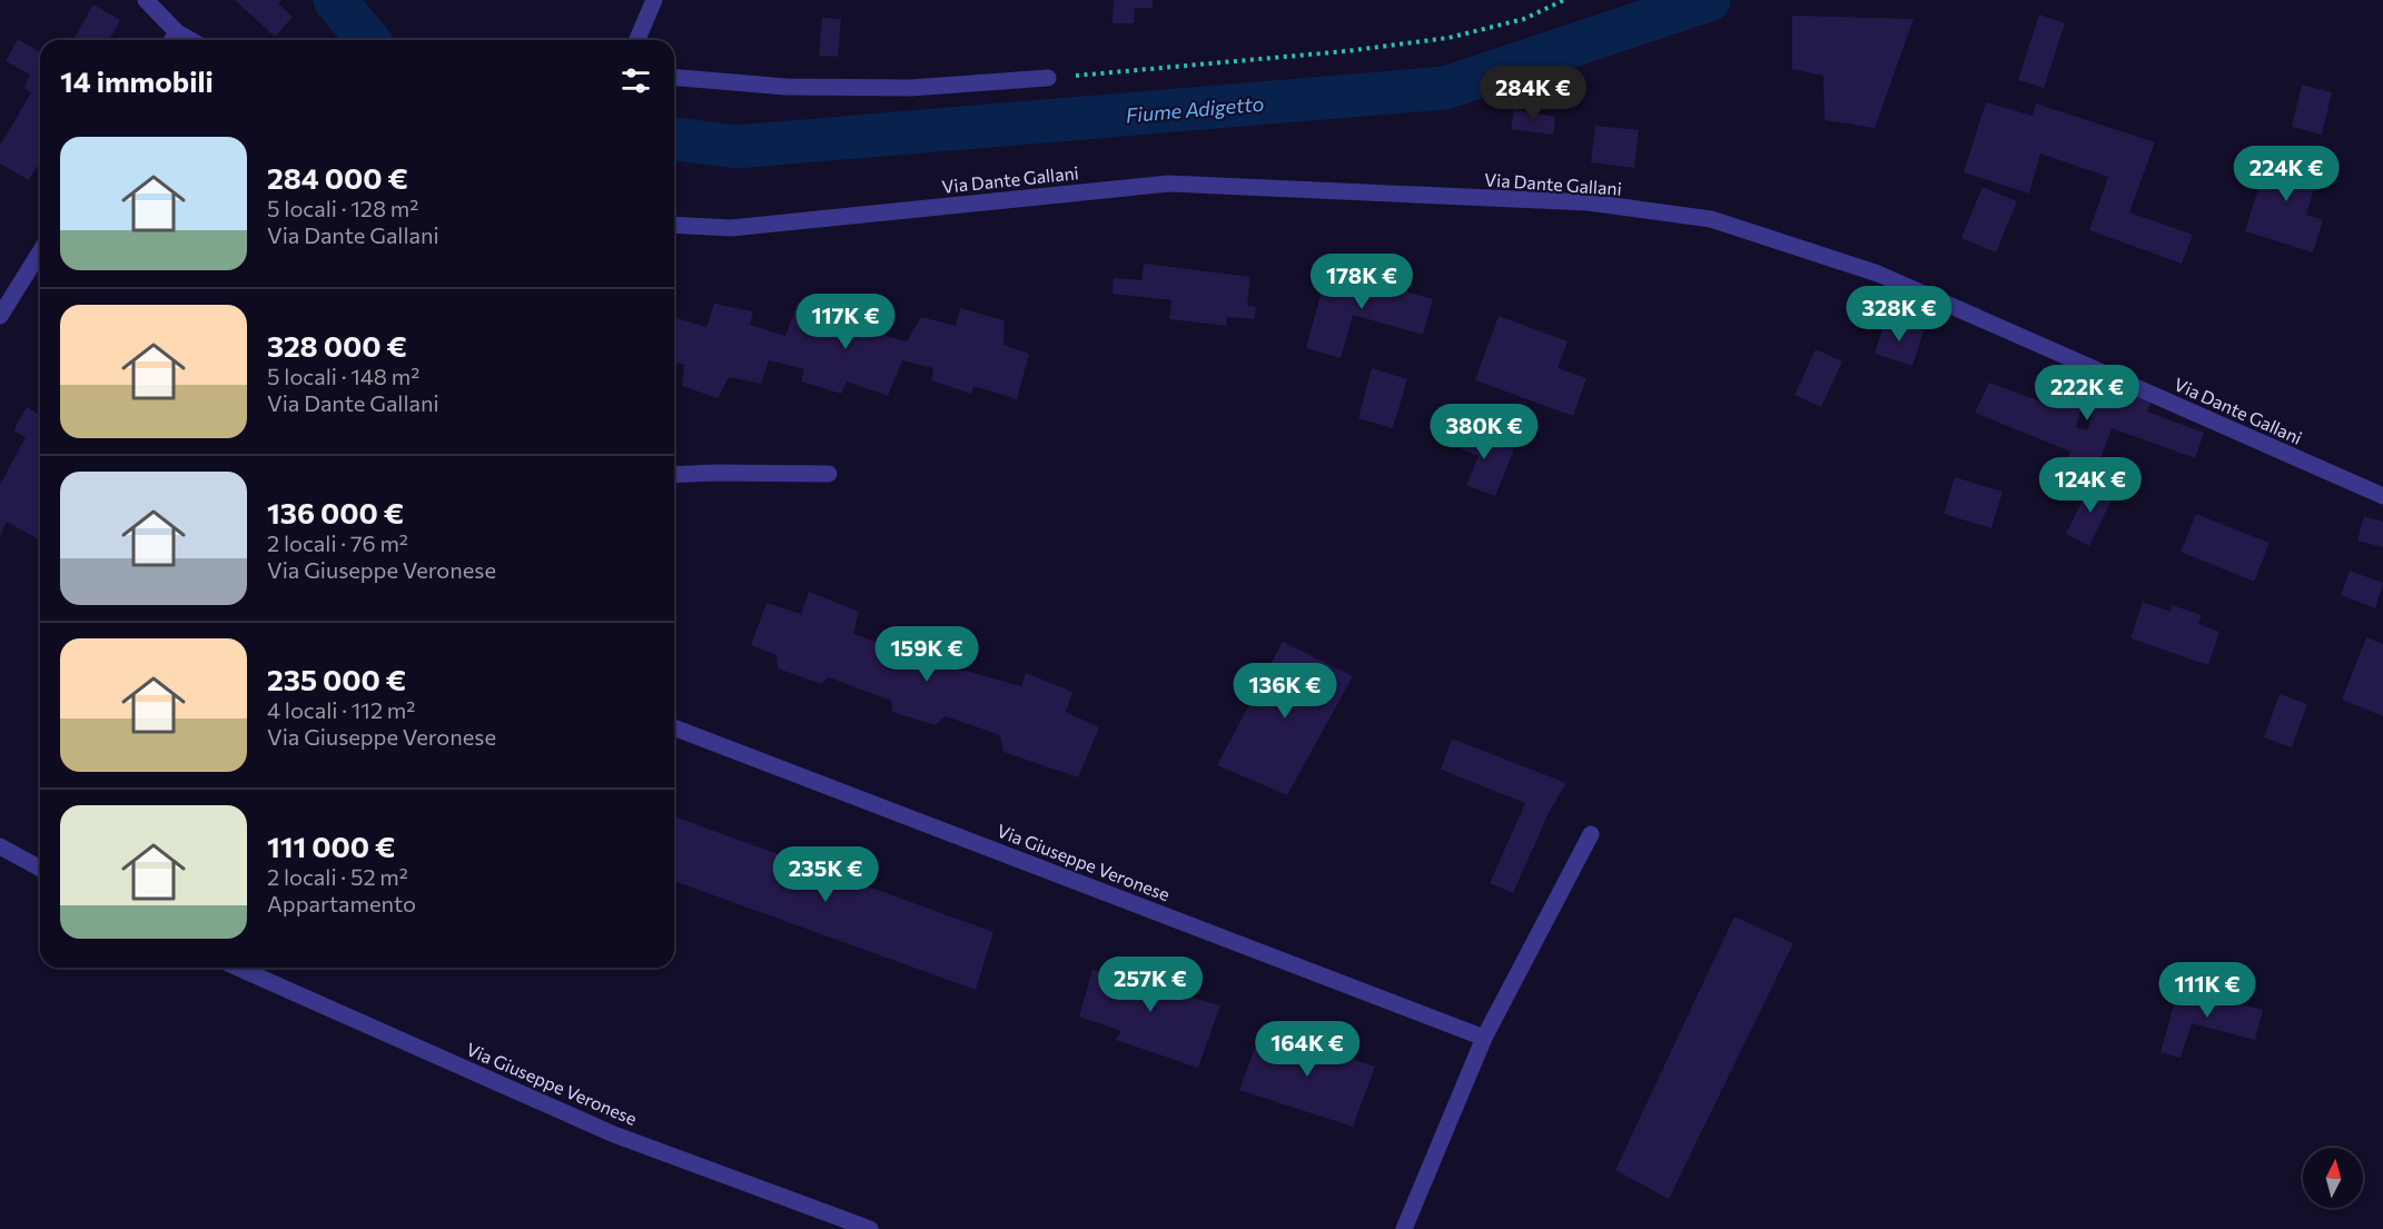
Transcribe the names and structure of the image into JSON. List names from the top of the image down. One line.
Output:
{"streets":{"street":["Via Dante Gallani","Via Giuseppe Veronese"]},"water":["Fiume Adigetto"],"north":"top","page":{"heading":"14 immobili","price":["284K €","224K €","178K €","328K €","117K €","222K €","380K €","124K €","159K €","136K €","235K €","257K €","111K €","164K €"],"list":[{"name":"284 000 €","note":"5 locali · 128 m² · Via Dante Gallani"},{"name":"328 000 €","note":"5 locali · 148 m² · Via Dante Gallani"},{"name":"136 000 €","note":"2 locali · 76 m² · Via Giuseppe Veronese"},{"name":"235 000 €","note":"4 locali · 112 m² · Via Giuseppe Veronese"},{"name":"111 000 €","note":"2 locali · 52 m² · Appartamento"}]}}
